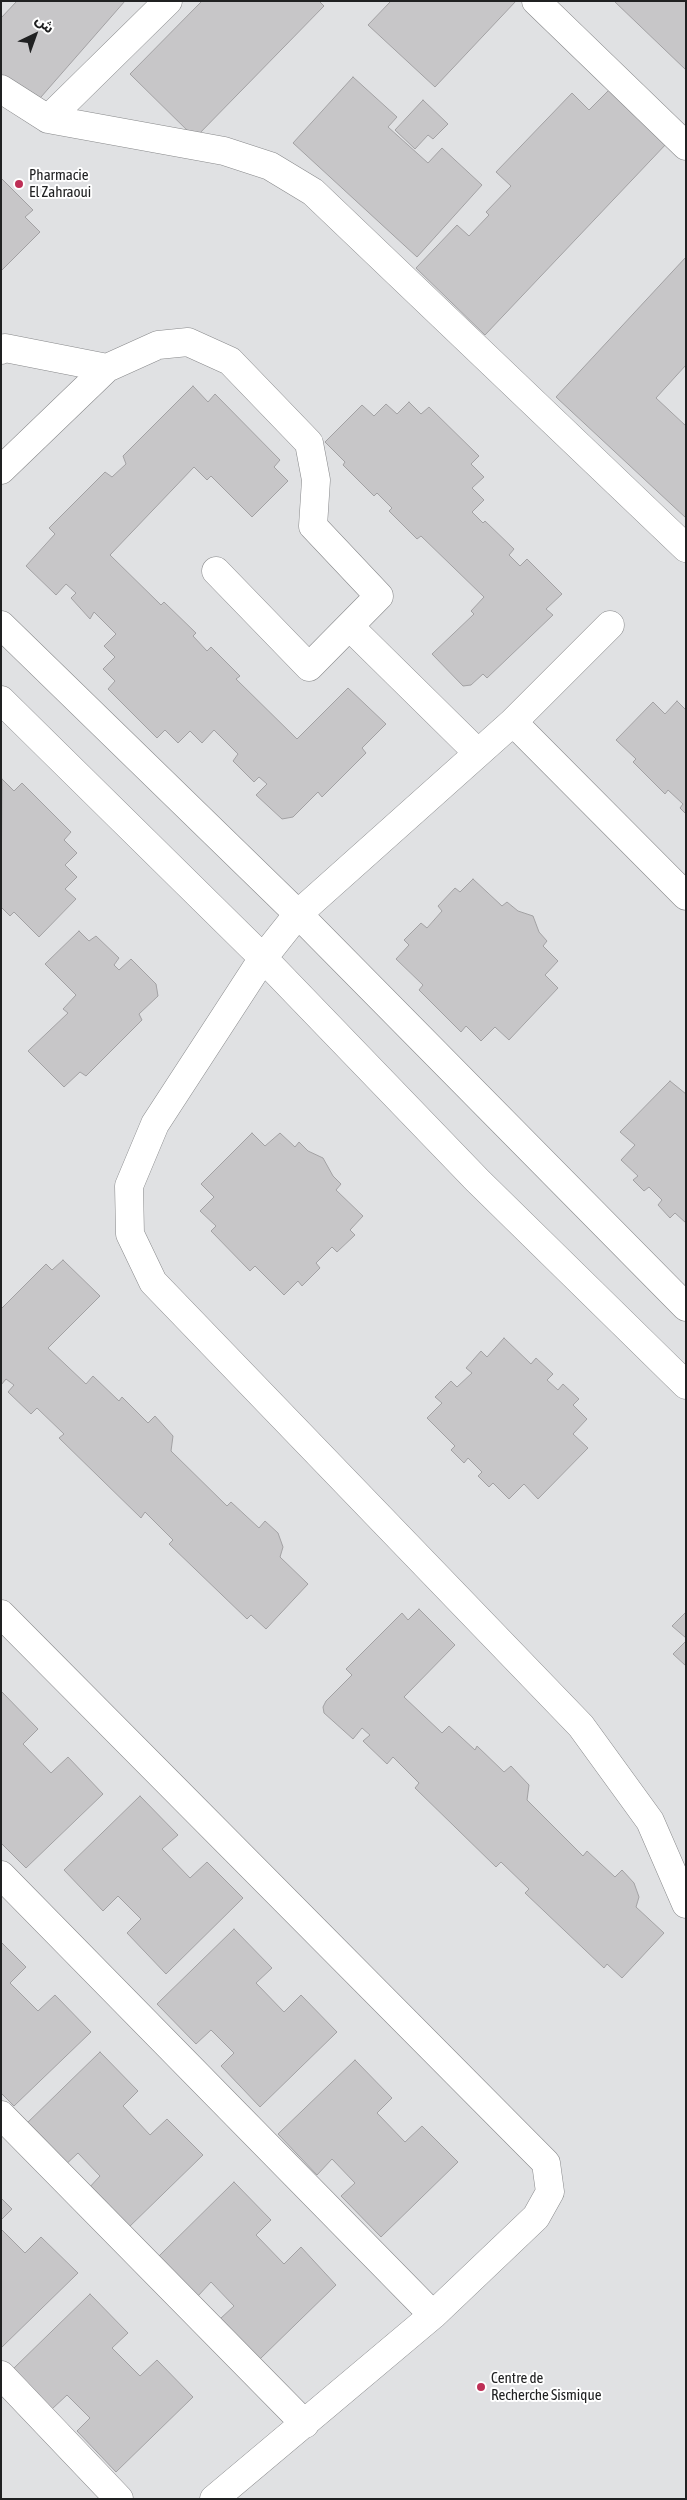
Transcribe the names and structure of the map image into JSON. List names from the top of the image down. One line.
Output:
{"places":["Pharmacie El Zahraoui","Centre de Recherche Sismique"],"north":"top right"}
